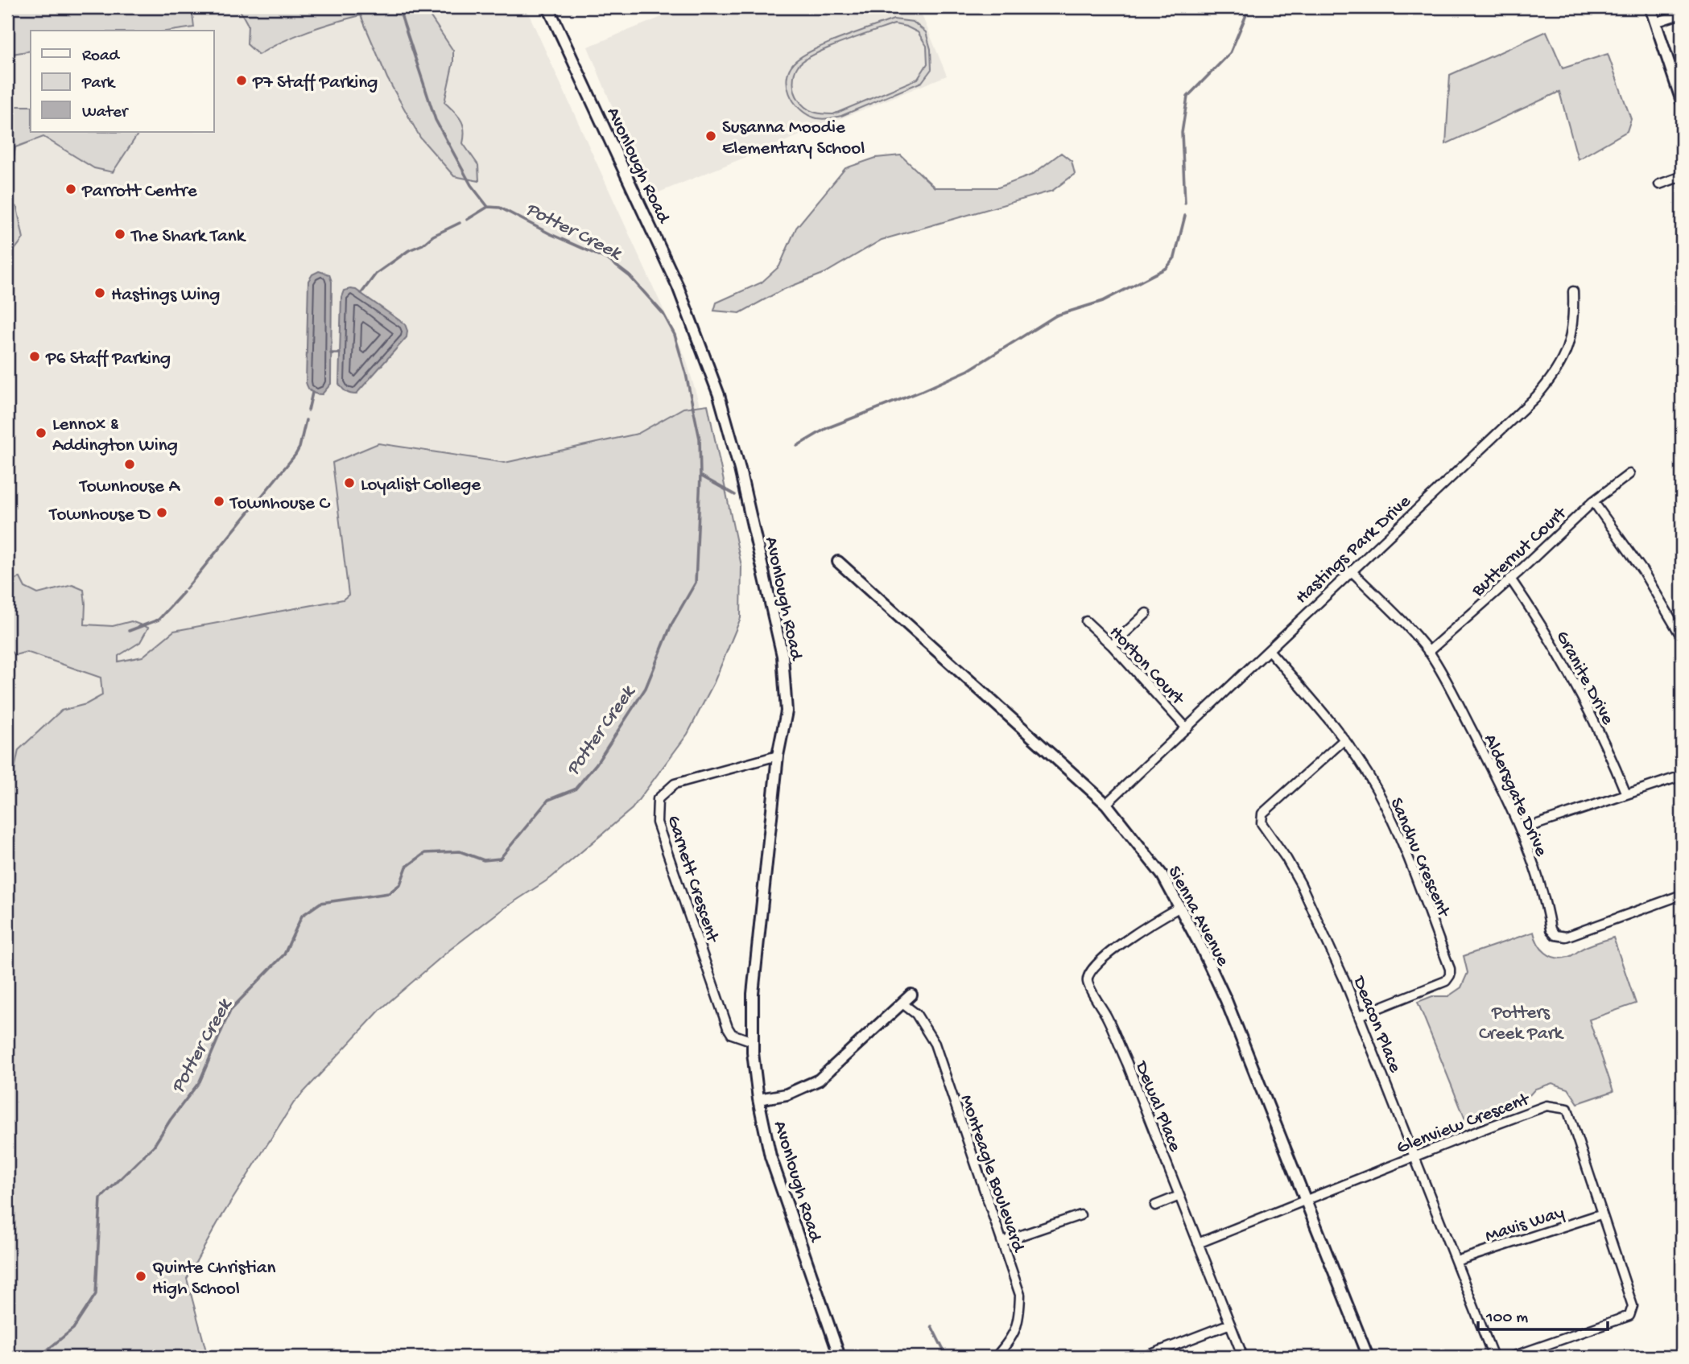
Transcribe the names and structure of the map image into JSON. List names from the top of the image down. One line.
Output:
{"streets":{"street":["Avonlough Road","Hastings Park Drive","Butternut Court","Horton Court","Granite Drive","Aldersgate Drive","Sandhu Crescent","Garnett Crescent","Sienna Avenue","Deacon Place","Dewal Place","Glenview Crescent","Monteagle Boulevard","Mavis Way"]},"crossings":[["Avonlough Road","Garnett Crescent"],["Hastings Park Drive","Horton Court"],["Hastings Park Drive","Aldersgate Drive"],["Hastings Park Drive","Sandhu Crescent"],["Hastings Park Drive","Sienna Avenue"],["Butternut Court","Granite Drive"],["Butternut Court","Aldersgate Drive"],["Sandhu Crescent","Deacon Place"],["Sienna Avenue","Dewal Place"],["Sienna Avenue","Glenview Crescent"],["Deacon Place","Glenview Crescent"],["Deacon Place","Mavis Way"],["Dewal Place","Glenview Crescent"],["Glenview Crescent","Mavis Way"]],"water":["Potter Creek"],"parks":["Potters Creek Park"],"places":["P7 Staff Parking","Susanna Moodie Elementary School","Parrott Centre","The Shark Tank","Hastings Wing","P6 Staff Parking","Lennox & Addington Wing","Townhouse A","Loyalist College","Townhouse C","Townhouse D","Quinte Christian High School"],"legend":["Road","Park","Water"],"scale_bar":"100 m"}
